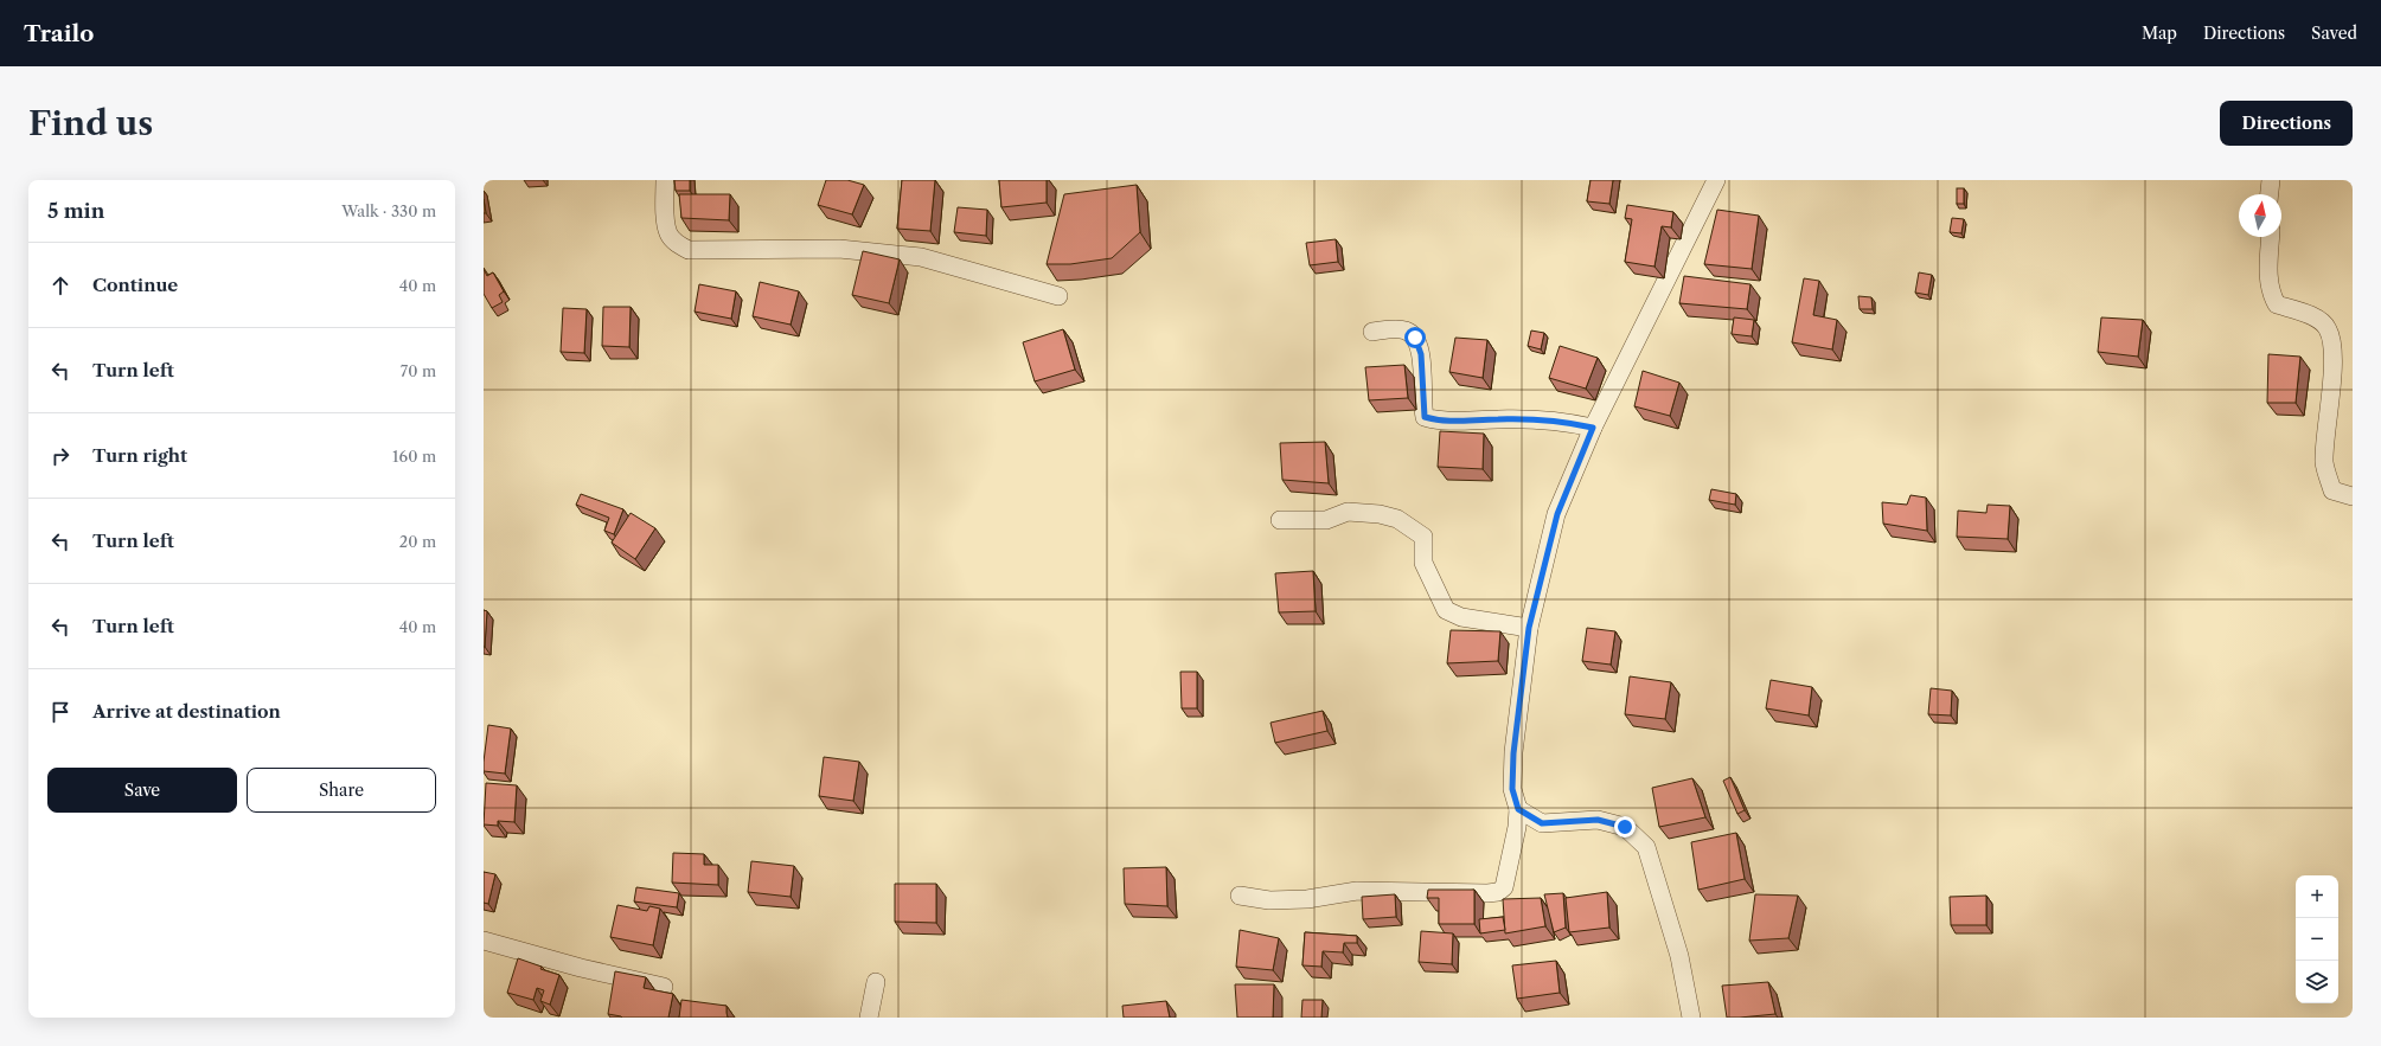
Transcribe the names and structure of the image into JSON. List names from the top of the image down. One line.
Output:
{"north":"top","page":{"header":"Trailo","nav":["Map","Directions","Saved"],"buttons":["Directions",["Save","Share"]],"title":"Find us","heading":["5 min","Walk · 330 m"],"list":[["Continue","40 m"],["Turn left","70 m"],["Turn right","160 m"],["Turn left","20 m"],["Turn left","40 m"],"Arrive at destination"],"map_buttons":["+","−"]}}
